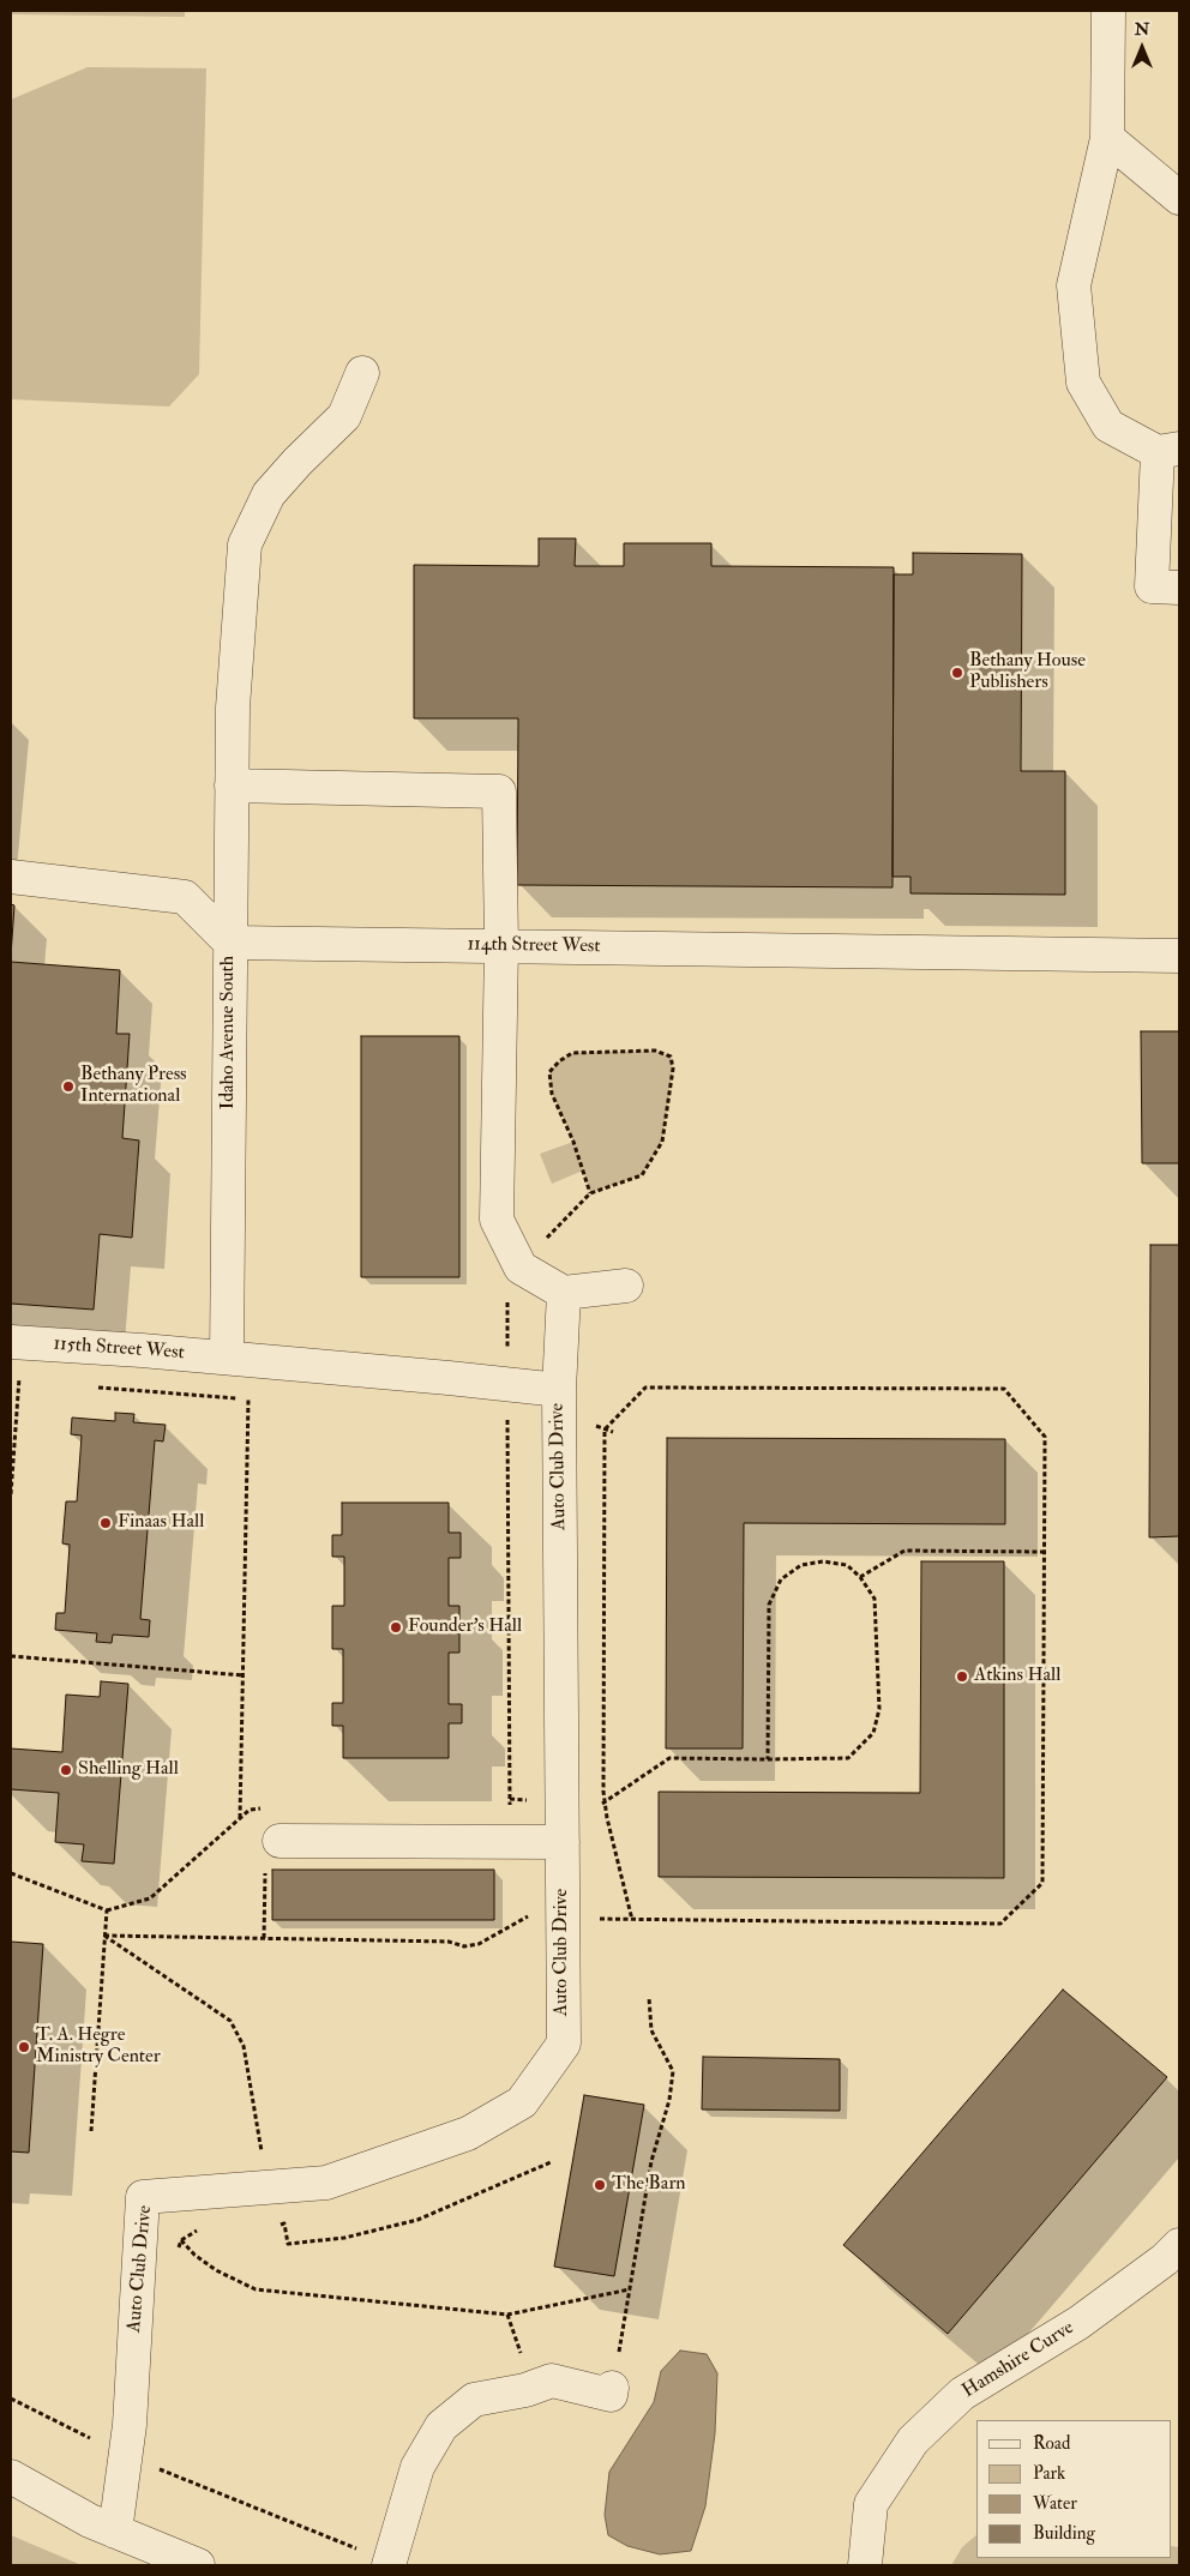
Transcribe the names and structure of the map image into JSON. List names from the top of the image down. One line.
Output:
{"streets":{"street":["114th Street West","Idaho Avenue South","115th Street West","Auto Club Drive","Hamshire Curve"]},"crossings":[["114th Street West","Idaho Avenue South"],["Idaho Avenue South","115th Street West"],["Idaho Avenue South","Auto Club Drive"],["115th Street West","Auto Club Drive"]],"places":["Bethany House Publishers","Bethany Press International","Finaas Hall","Founder's Hall","Atkins Hall","Shelling Hall","T. A. Hegre Ministry Center","The Barn"],"legend":["Road","Park","Water","Building"],"north":"top"}
